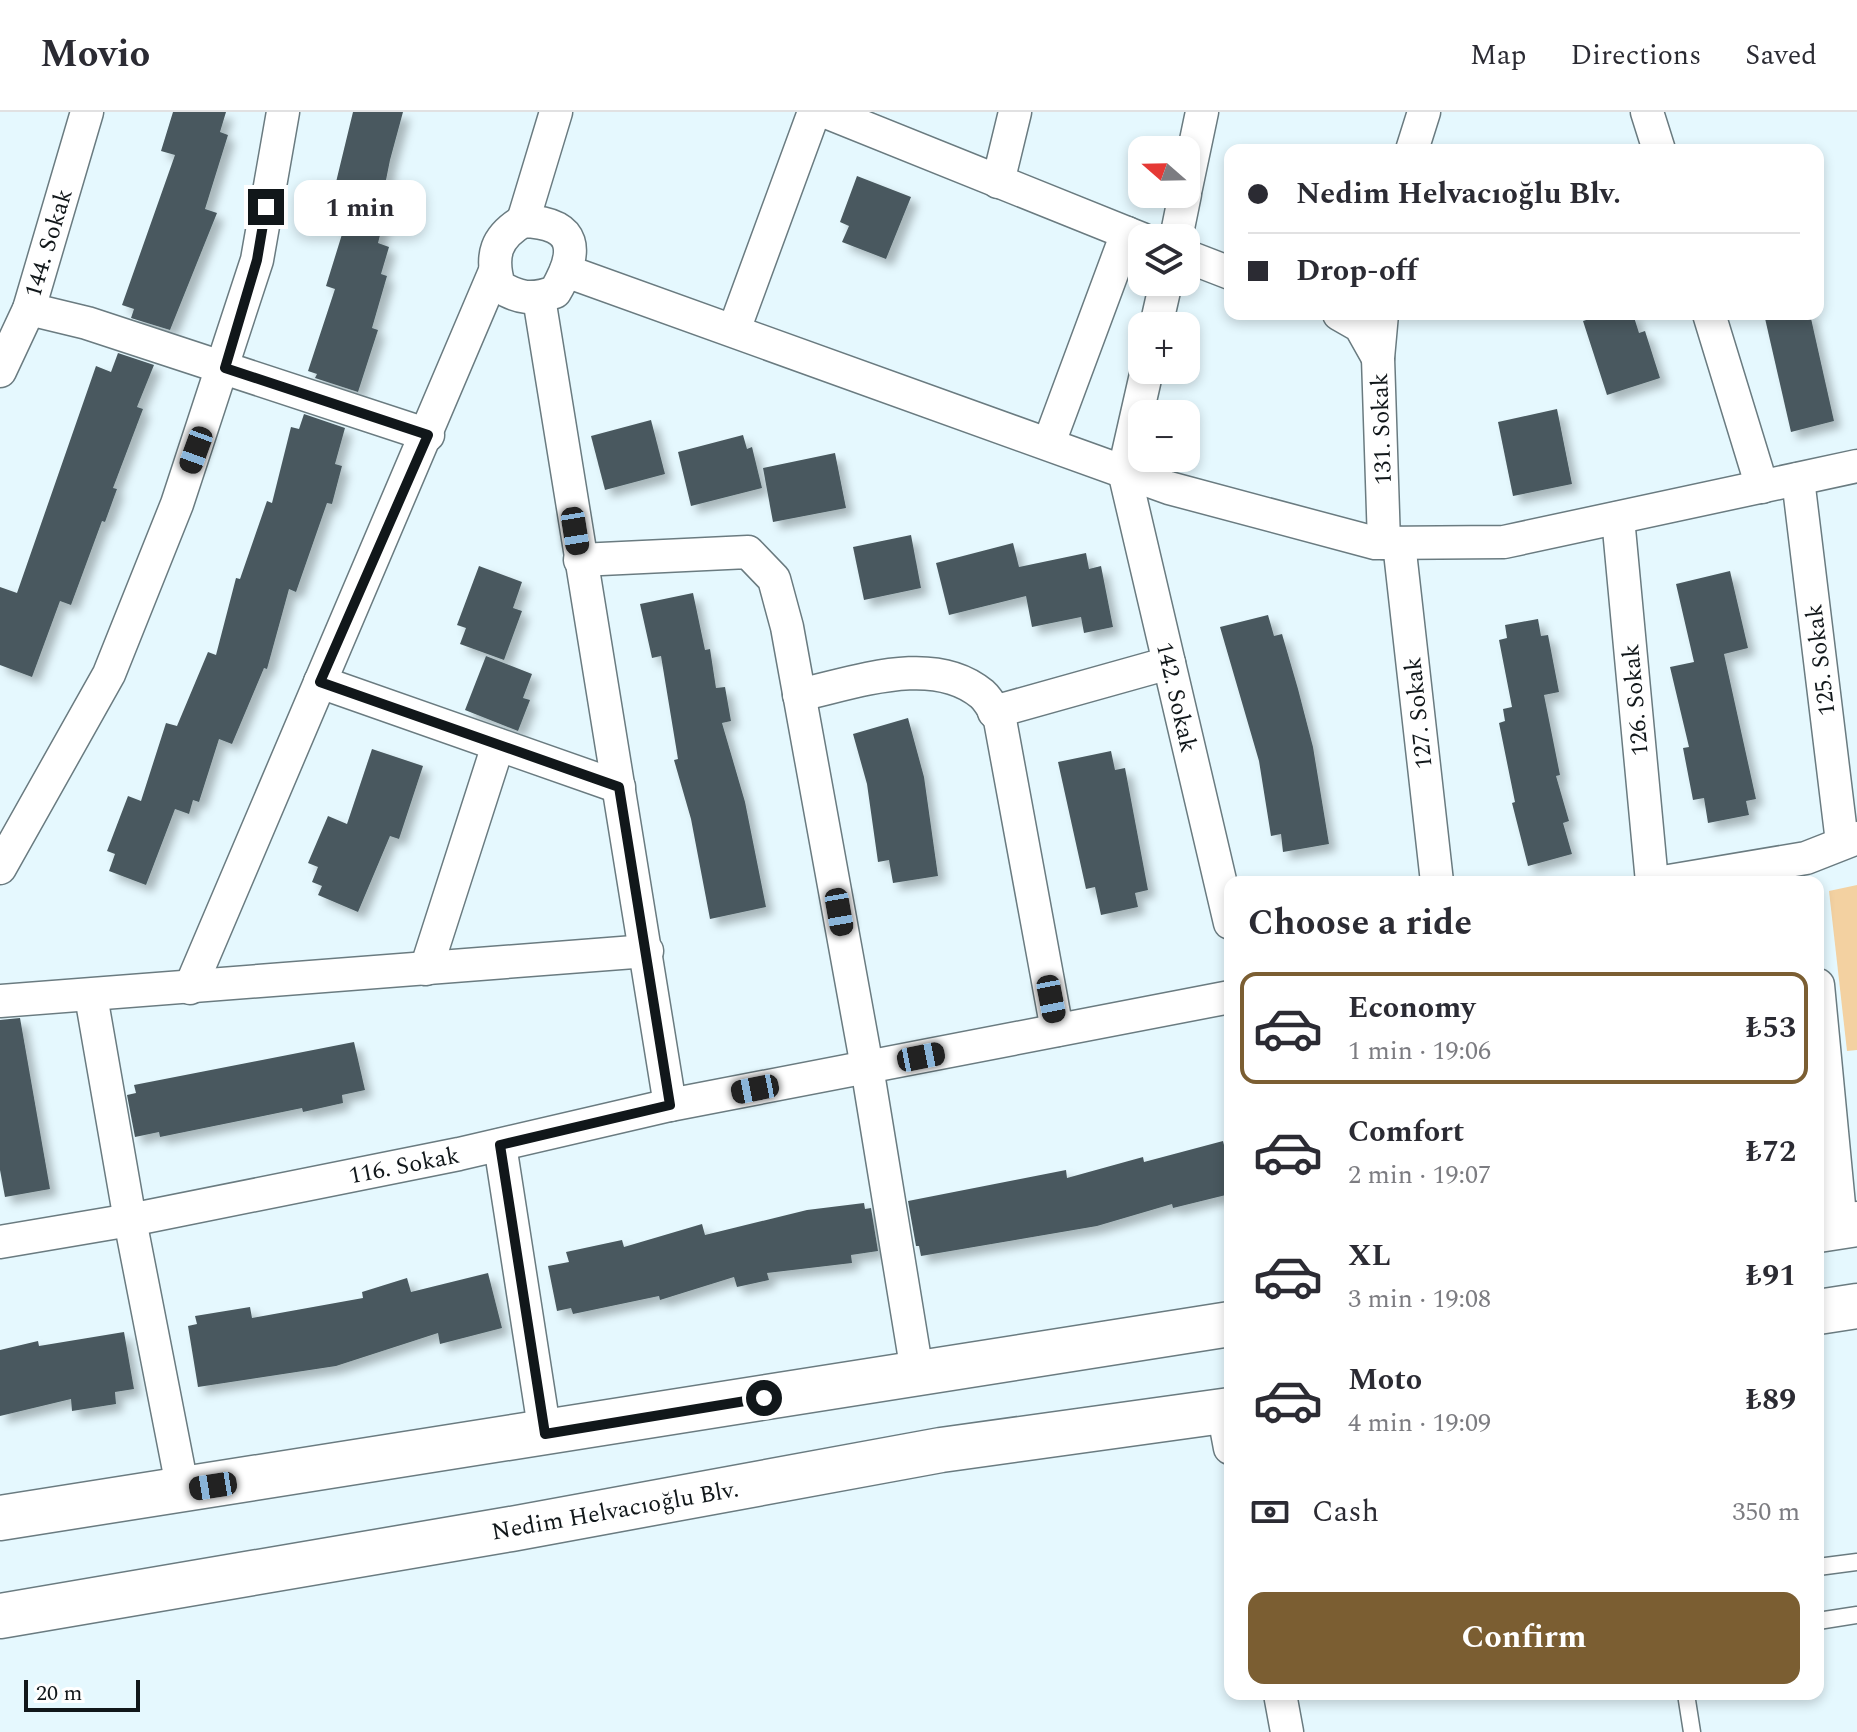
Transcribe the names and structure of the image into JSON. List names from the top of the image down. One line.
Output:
{"streets":{"main road":["Nedim Helvacıoğlu Blv."],"street":["144. Sokak","131. Sokak","125. Sokak","142. Sokak","126. Sokak","127. Sokak","116. Sokak"]},"crossings":[["131. Sokak","127. Sokak"]],"scale_bar":"20 m","north":"left","page":{"header":"Movio","nav":["Map","Directions","Saved"],"map_buttons":["+","−"],"banner":["Nedim Helvacıoğlu Blv.","Drop-off"],"bubble":"1 min","heading":"Choose a ride","list":[{"name":"Economy","note":"1 min · 19:06","value":"₺53"},{"name":"Comfort","note":"2 min · 19:07","value":"₺72"},{"name":"XL","note":"3 min · 19:08","value":"₺91"},{"name":"Moto","note":"4 min · 19:09","value":"₺89"}],"pay":["Cash","350 m"],"buttons":"Confirm","scale":"20 m"}}
